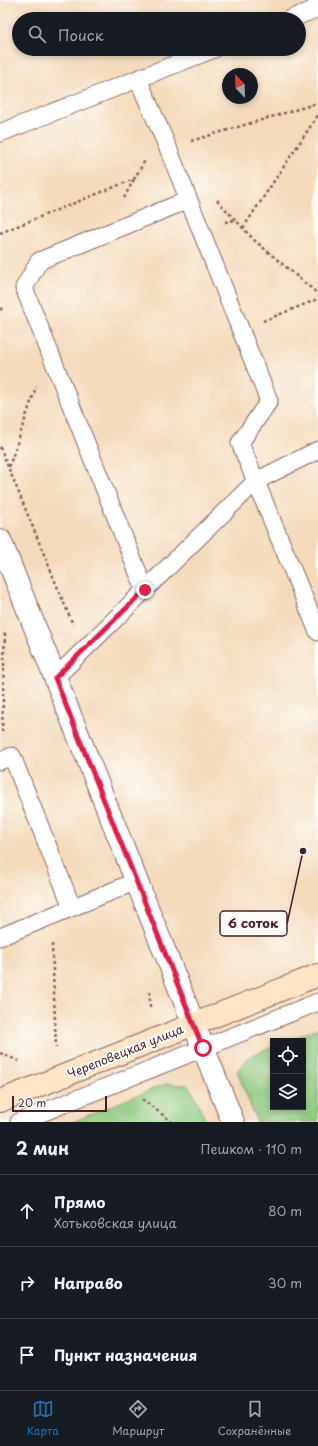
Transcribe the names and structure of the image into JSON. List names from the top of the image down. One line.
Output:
{"streets":{"main road":["Череповецкая улица"]},"places":["6 соток"],"scale_bar":"20 m","north":"top left","page":{"search":"Поиск","scale":"20 m","heading":["2 мин","Пешком · 110 m"],"list":[["Прямо","Хотьковская улица","80 m"],["Направо","30 m"],"Пункт назначения"],"nav":["Карта","Маршрут","Сохранённые"]}}
